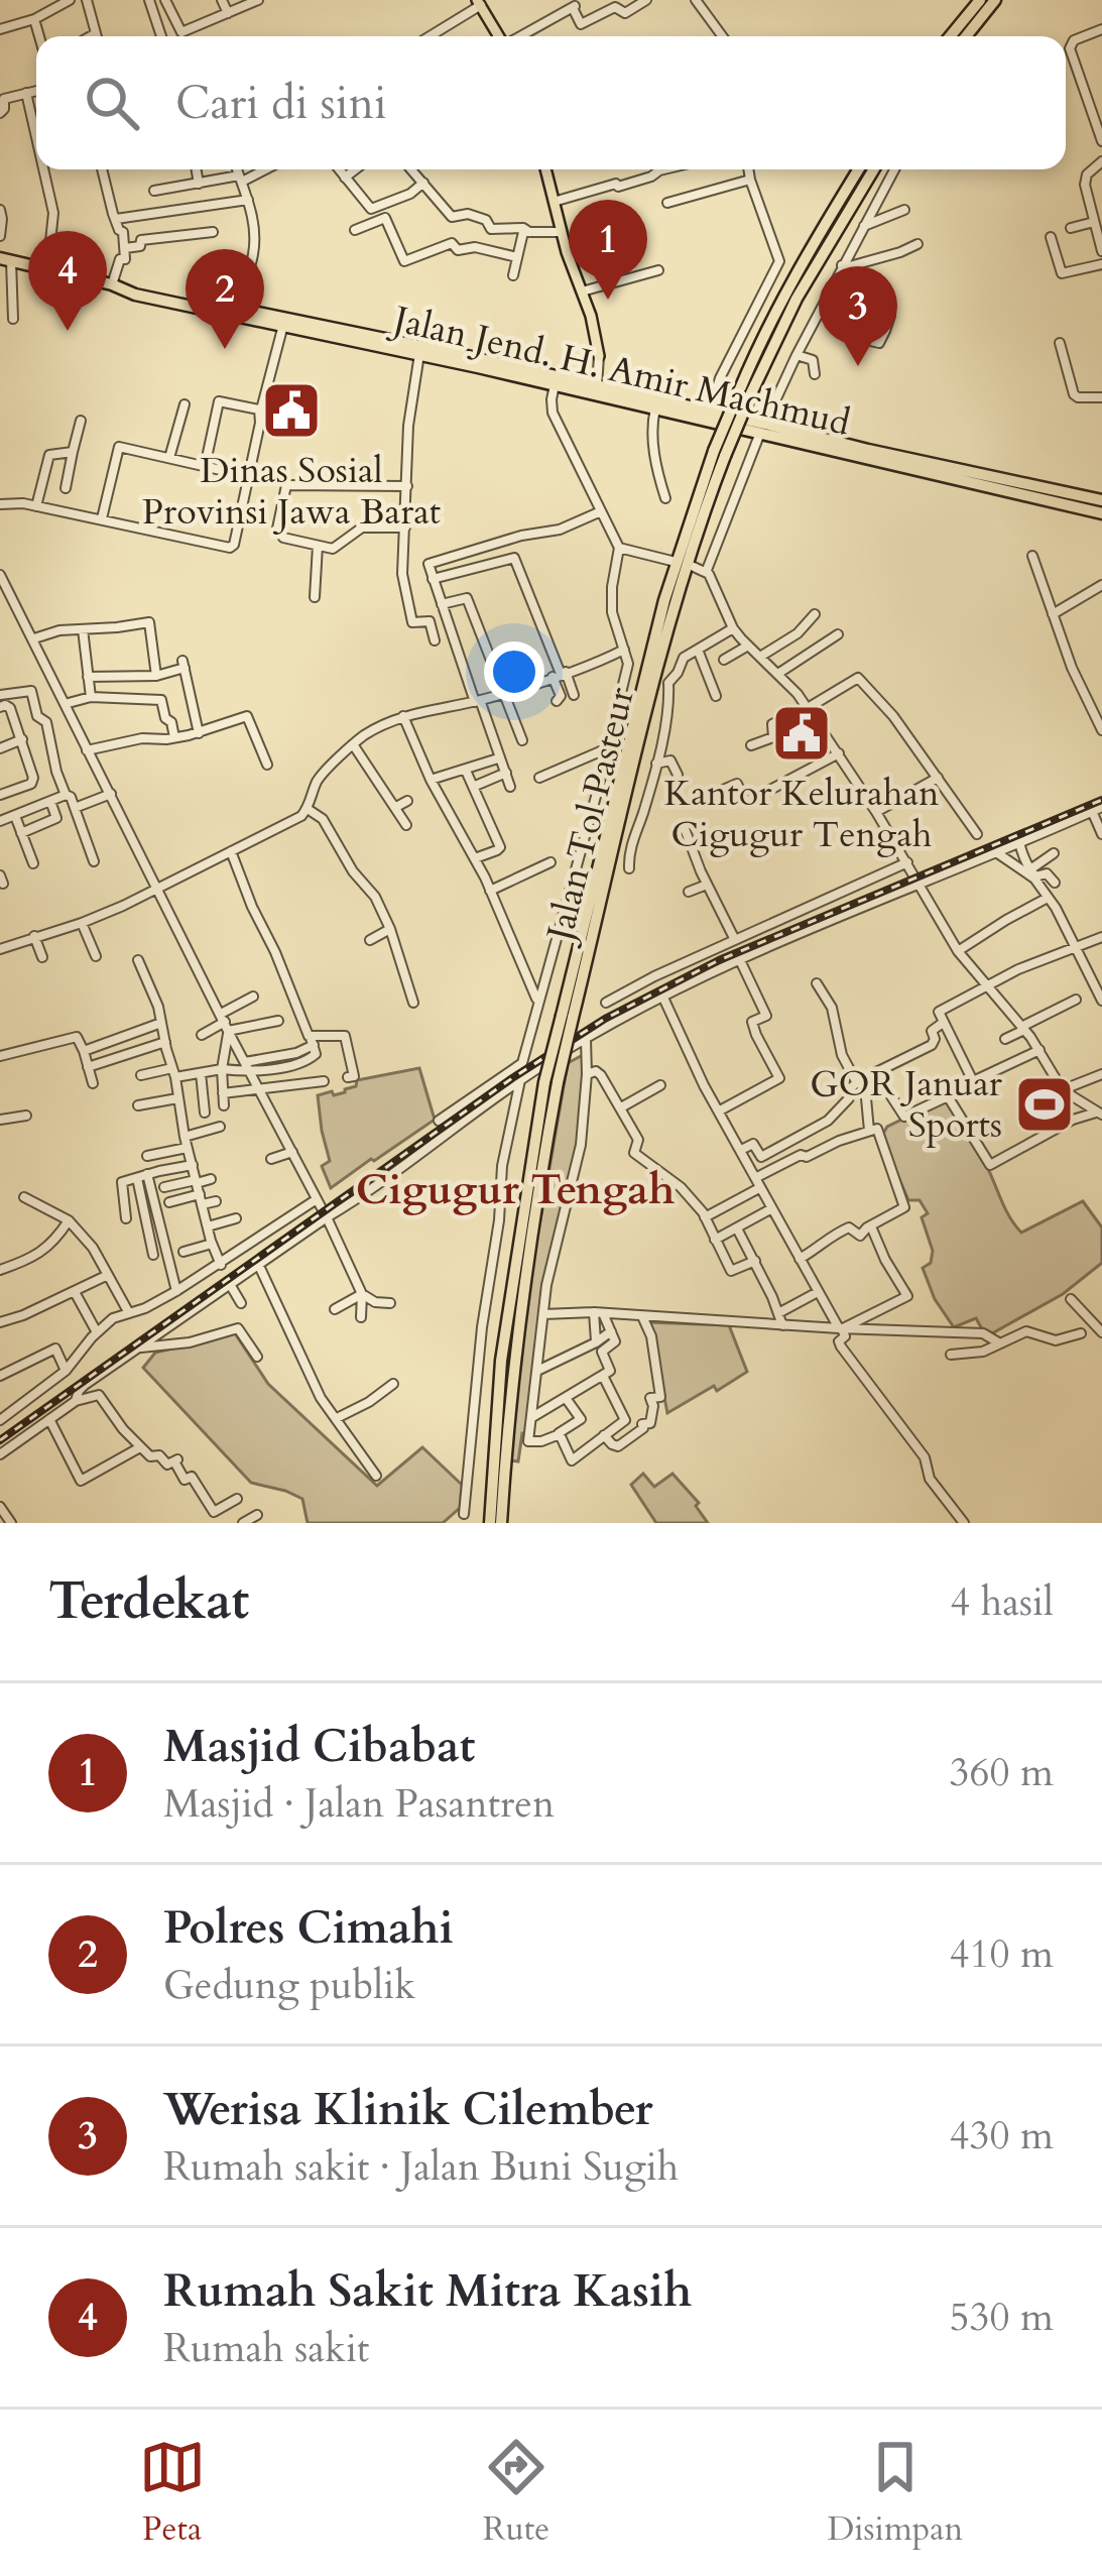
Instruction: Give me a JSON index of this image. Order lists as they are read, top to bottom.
{
  "streets": {
    "highway": ["Jalan Jend. H. Amir Machmud", "Jalan Tol Pasteur"]
  },
  "districts": ["Cigugur Tengah"],
  "places": {
    "public building": ["Dinas Sosial Provinsi Jawa Barat", "Kantor Kelurahan Cigugur Tengah"],
    "sports": ["GOR Januar Sports"]
  },
  "page": {
    "search": "Cari di sini",
    "pins": [
      "1",
      "4",
      "2",
      "3"
    ],
    "heading": ["Terdekat", "4 hasil"],
    "list": [
      {
        "mark": "1",
        "name": "Masjid Cibabat",
        "note": "Masjid · Jalan Pasantren",
        "value": "360 m"
      },
      {
        "mark": "2",
        "name": "Polres Cimahi",
        "note": "Gedung publik",
        "value": "410 m"
      },
      {
        "mark": "3",
        "name": "Werisa Klinik Cilember",
        "note": "Rumah sakit · Jalan Buni Sugih",
        "value": "430 m"
      },
      {
        "mark": "4",
        "name": "Rumah Sakit Mitra Kasih",
        "note": "Rumah sakit",
        "value": "530 m"
      }
    ],
    "nav": ["Peta", "Rute", "Disimpan"]
  }
}
